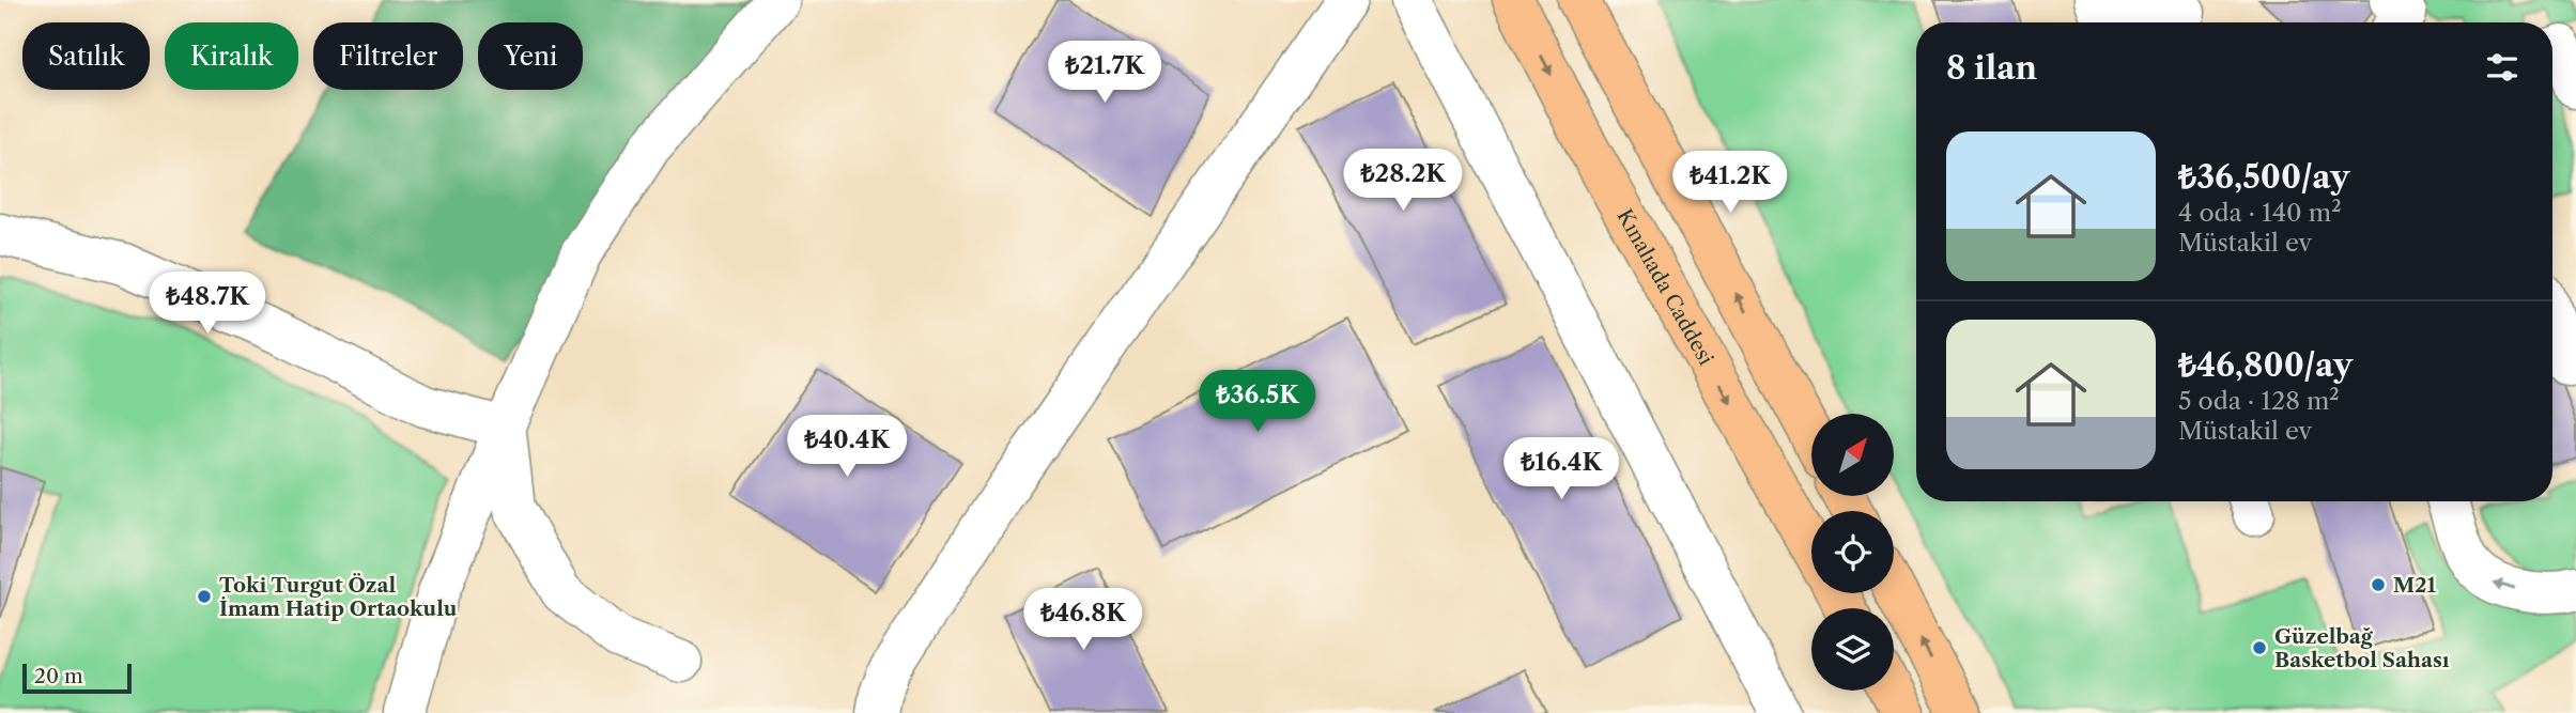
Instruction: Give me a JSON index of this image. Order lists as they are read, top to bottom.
{
  "streets": {
    "main road": ["Kınalıada Caddesi"]
  },
  "places": ["M21", "Toki Turgut Özal İmam Hatip Ortaokulu", "Güzelbağ Basketbol Sahası"],
  "scale_bar": "20 m",
  "north": "top right",
  "page": {
    "chip": [
      "Satılık",
      "Kiralık",
      "Filtreler",
      "Yeni"
    ],
    "heading": "8 ilan",
    "price": [
      "₺21.7K",
      "₺28.2K",
      "₺41.2K",
      "₺48.7K",
      "₺36.5K",
      "₺40.4K",
      "₺16.4K",
      "₺46.8K"
    ],
    "list": [
      {
        "name": "₺36,500/ay",
        "note": "4 oda · 140 m² · Müstakil ev"
      },
      {
        "name": "₺46,800/ay",
        "note": "5 oda · 128 m² · Müstakil ev"
      }
    ],
    "scale": "20 m"
  }
}
